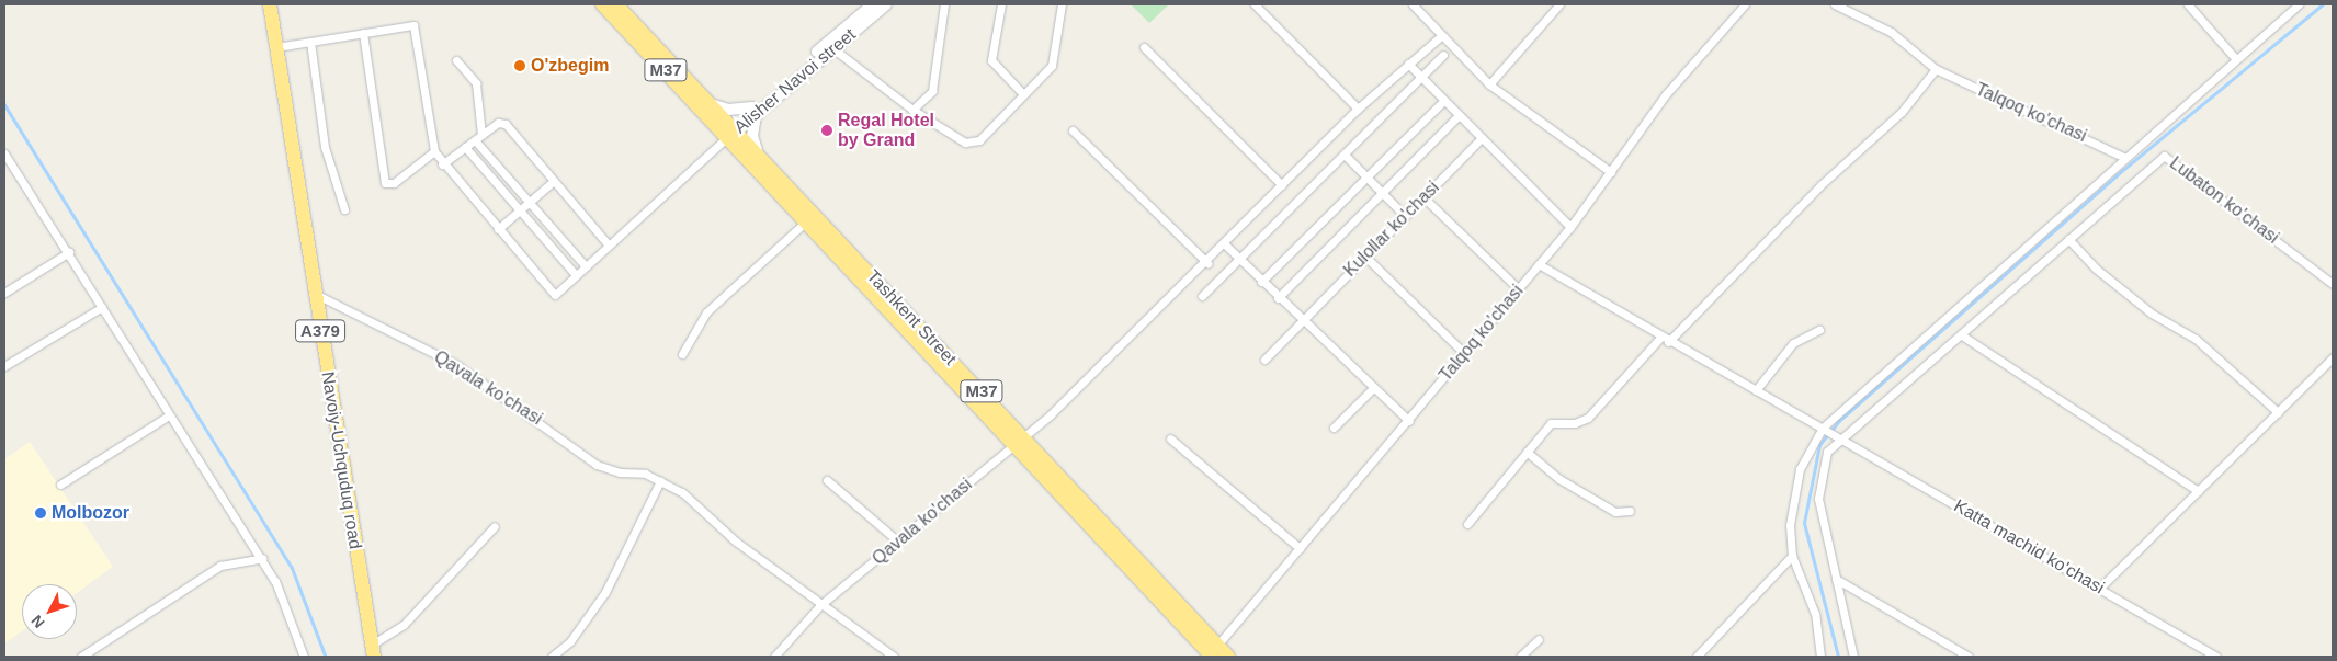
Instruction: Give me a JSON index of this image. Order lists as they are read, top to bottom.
{
  "streets": {
    "highway": [
      "M37",
      "Tashkent Street",
      "A379",
      "Navoiy-Uchquduq road"
    ],
    "main road": ["Alisher Navoi street"],
    "street": [
      "Talqoq ko'chasi",
      "Lubaton ko'chasi",
      "Kulollar ko'chasi",
      "Qavala ko'chasi",
      "Katta machid ko'chasi"
    ]
  },
  "crossings": [
    ["Alisher Navoi street", "Tashkent Street"],
    ["Talqoq ko'chasi", "Tashkent Street"],
    ["Talqoq ko'chasi", "Katta machid ko'chasi"],
    ["Lubaton ko'chasi", "Katta machid ko'chasi"],
    ["Tashkent Street", "Qavala ko'chasi"],
    ["Qavala ko'chasi", "Navoiy-Uchquduq road"]
  ],
  "places": ["O'zbegim", "Regal Hotel by Grand", "Molbozor"],
  "north": "bottom left"
}
